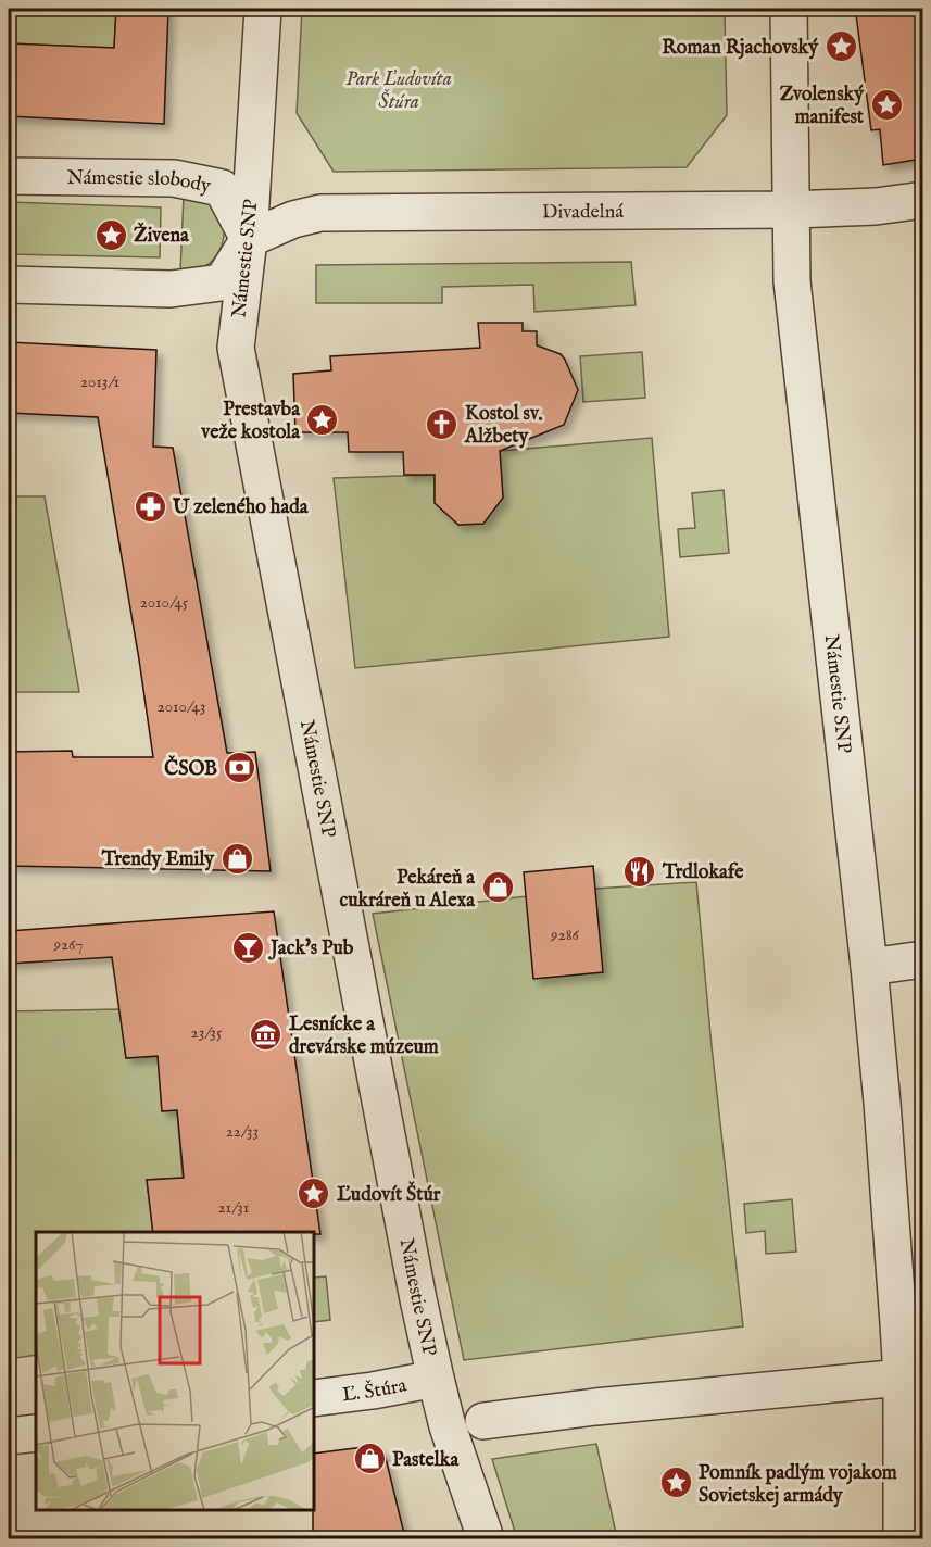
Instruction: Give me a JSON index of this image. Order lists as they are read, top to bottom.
{
  "streets": {
    "street": [
      "Námestie slobody",
      "Divadelná",
      "Námestie SNP",
      "Ľ. Štúra"
    ]
  },
  "crossings": [
    ["Námestie slobody", "Divadelná"],
    ["Námestie slobody", "Námestie SNP"],
    ["Divadelná", "Námestie SNP"],
    ["Námestie SNP", "Ľ. Štúra"]
  ],
  "parks": ["Park Ľudovíta Štúra"],
  "places": {
    "place": [
      "Roman Rjachovský",
      "Zvolenský manifest",
      "Živena",
      "Prestavba veže kostola",
      "Ľudovít Štúr",
      "Pomník padlým vojakom Sovietskej armády"
    ],
    "church": ["Kostol sv. Alžbety"],
    "pharmacy": ["U zeleného hada"],
    "bank": ["ČSOB"],
    "shop": ["Trendy Emily", "Pekáreň a cukráreň u Alexa", "Pastelka"],
    "restaurant": ["Trdlokafe"],
    "bar": ["Jack's Pub"],
    "museum": ["Lesnícke a drevárske múzeum"]
  },
  "house_numbers": [
    "2013/1",
    "2010/45",
    "2010/43",
    "9286",
    "9267",
    "23/35",
    "22/33",
    "21/31"
  ]
}
